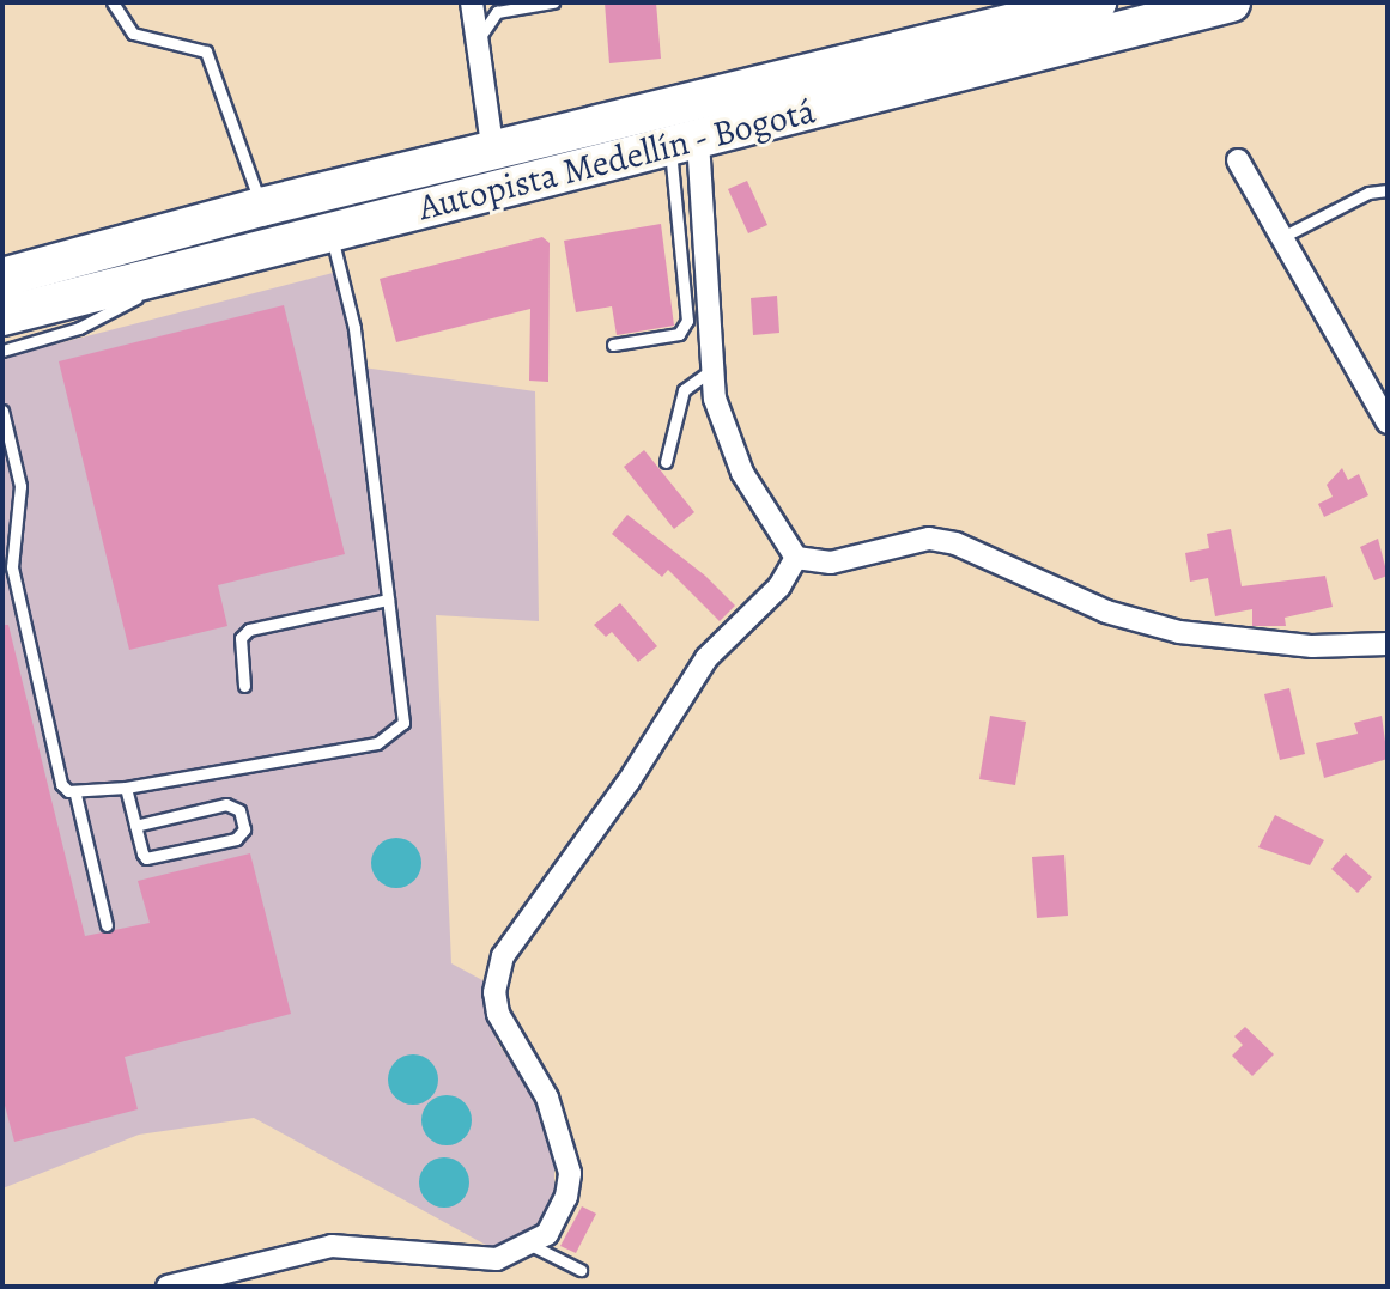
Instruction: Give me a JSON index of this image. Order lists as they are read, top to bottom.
{
  "streets": {
    "highway": ["Autopista Medellín - Bogotá"]
  }
}
